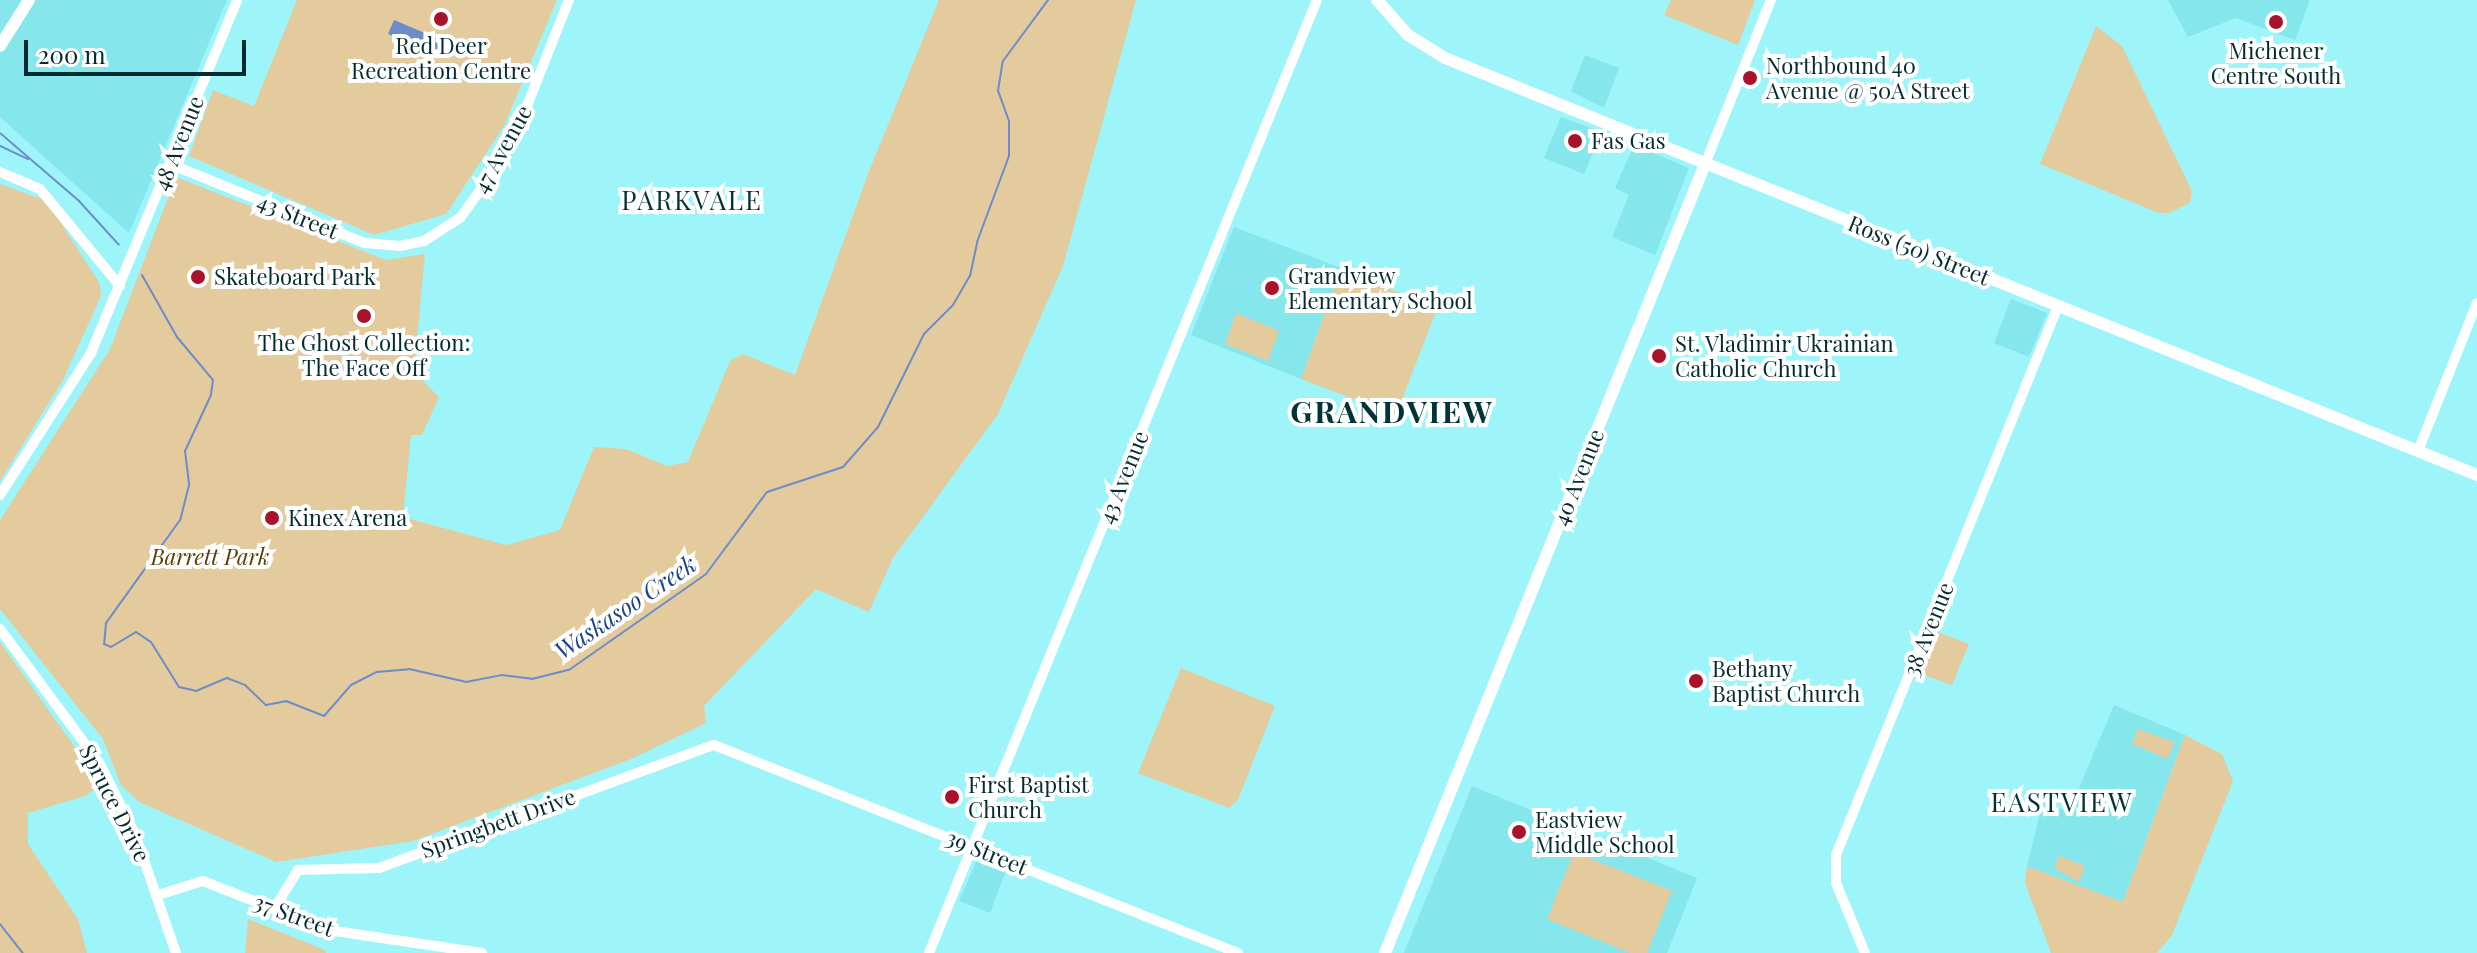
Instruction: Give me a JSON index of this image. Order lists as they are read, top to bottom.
{
  "streets": {
    "main road": ["Ross (50) Street", "40 Avenue"],
    "street": [
      "48 Avenue",
      "47 Avenue",
      "43 Street",
      "43 Avenue",
      "38 Avenue",
      "Spruce Drive",
      "Springbett Drive",
      "39 Street",
      "37 Street"
    ]
  },
  "crossings": [
    ["48 Avenue", "43 Street"],
    ["47 Avenue", "43 Street"],
    ["Ross (50) Street", "40 Avenue"],
    ["Ross (50) Street", "38 Avenue"],
    ["43 Avenue", "39 Street"],
    ["Spruce Drive", "37 Street"],
    ["Springbett Drive", "39 Street"],
    ["Springbett Drive", "37 Street"]
  ],
  "districts": ["PARKVALE", "GRANDVIEW", "EASTVIEW"],
  "water": ["Waskasoo Creek"],
  "parks": ["Barrett Park"],
  "places": [
    "Red Deer Recreation Centre",
    "Michener Centre South",
    "Northbound 40 Avenue @ 50A Street",
    "Fas Gas",
    "Skateboard Park",
    "Grandview Elementary School",
    "The Ghost Collection: The Face Off",
    "St. Vladimir Ukrainian Catholic Church",
    "Kinex Arena",
    "Bethany Baptist Church",
    "First Baptist Church",
    "Eastview Middle School"
  ],
  "scale_bar": "200 m"
}
